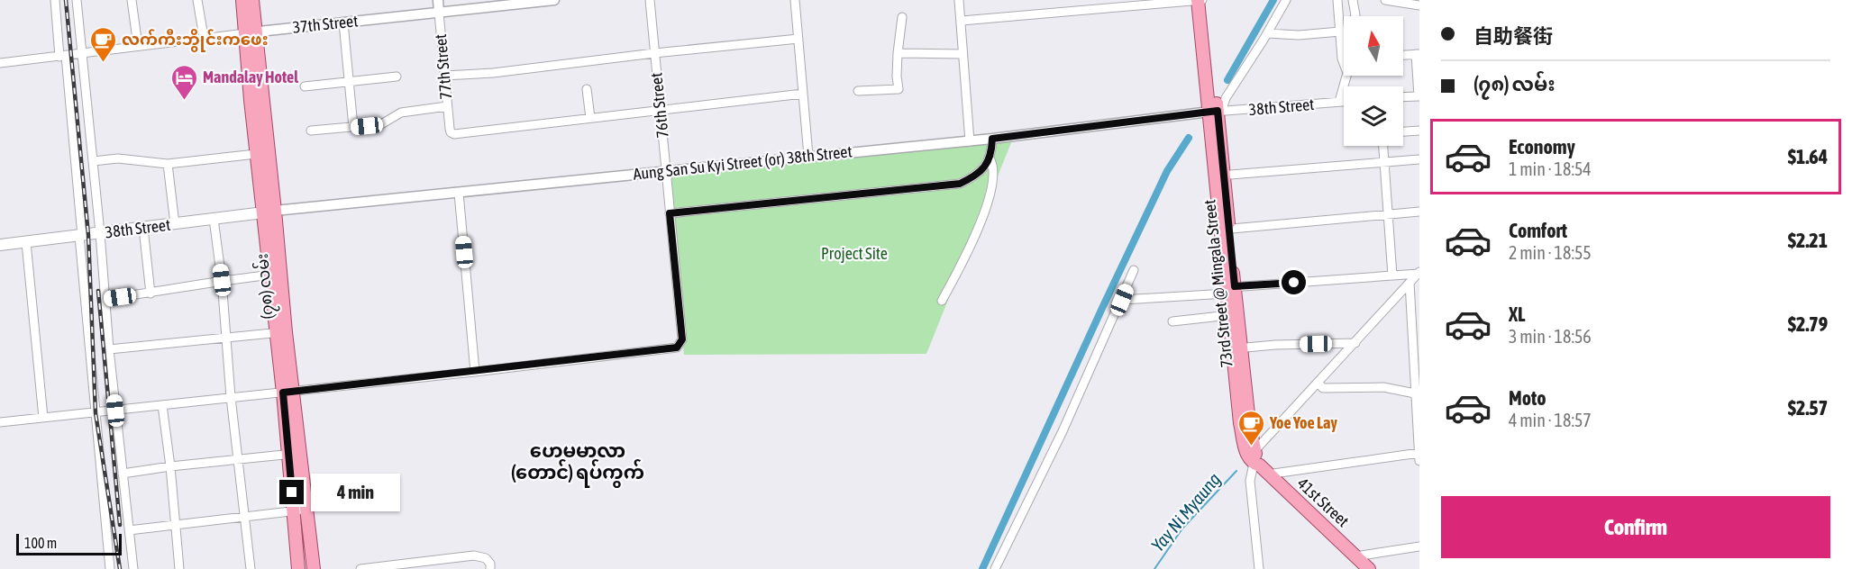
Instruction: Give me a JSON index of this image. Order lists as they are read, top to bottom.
{
  "streets": {
    "main road": [
      "38th Street",
      "73rd Street @ Mingala Street",
      "(၇၈) လမ်း",
      "41st Street"
    ],
    "street": [
      "37th Street",
      "77th Street",
      "76th Street",
      "Aung San Su Kyi Street (or) 38th Street"
    ]
  },
  "crossings": [
    ["37th Street", "77th Street"],
    ["37th Street", "(၇၈) လမ်း"],
    ["76th Street", "Aung San Su Kyi Street (or) 38th Street"],
    ["38th Street", "Aung San Su Kyi Street (or) 38th Street"],
    ["38th Street", "73rd Street @ Mingala Street"],
    ["38th Street", "(၇၈) လမ်း"],
    ["Aung San Su Kyi Street (or) 38th Street", "73rd Street @ Mingala Street"],
    ["Aung San Su Kyi Street (or) 38th Street", "(၇၈) လမ်း"],
    ["73rd Street @ Mingala Street", "41st Street"]
  ],
  "districts": ["ဟေမမာလာ (တောင်) ရပ်ကွက်"],
  "water": ["Yay Ni Myaung"],
  "parks": ["Project Site"],
  "places": {
    "cafe": ["လက်ကီးဘွိုင်းကဖေး", "Yoe Yoe Lay"],
    "hotel": ["Mandalay Hotel"]
  },
  "scale_bar": "100 m",
  "north": "top",
  "page": {
    "banner": ["自助餐街", "(၇၈) လမ်း"],
    "list": [
      {
        "name": "Economy",
        "note": "1 min · 18:54",
        "value": "$1.64"
      },
      {
        "name": "Comfort",
        "note": "2 min · 18:55",
        "value": "$2.21"
      },
      {
        "name": "XL",
        "note": "3 min · 18:56",
        "value": "$2.79"
      },
      {
        "name": "Moto",
        "note": "4 min · 18:57",
        "value": "$2.57"
      }
    ],
    "bubble": "4 min",
    "buttons": "Confirm",
    "scale": "100 m"
  }
}
